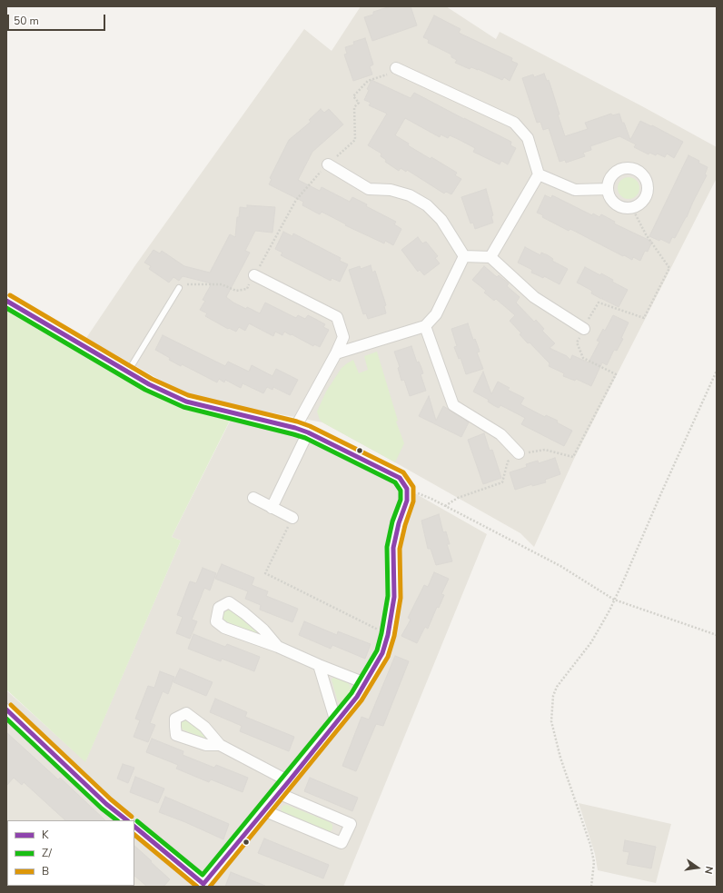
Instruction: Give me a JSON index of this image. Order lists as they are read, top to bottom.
{
  "lines": ["transit line B", "transit line K", "transit line Z/"],
  "legend": ["K", "Z/", "B"],
  "scale_bar": "50 m",
  "north": "right"
}
